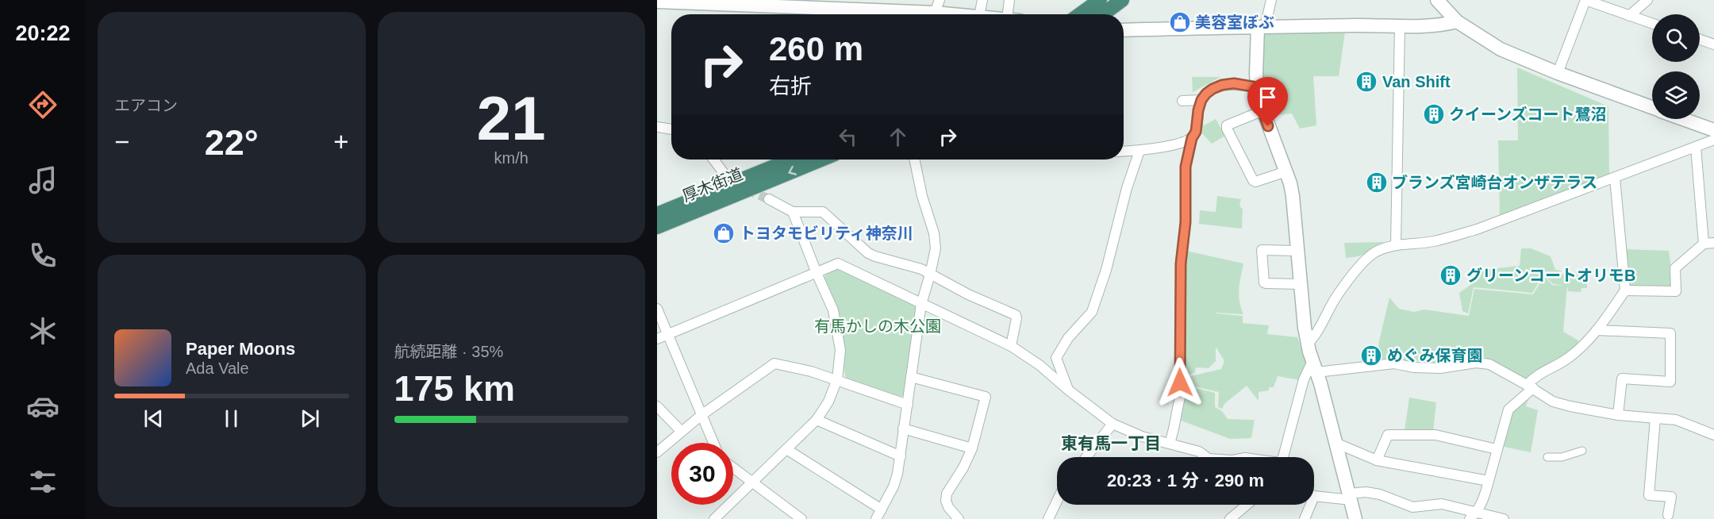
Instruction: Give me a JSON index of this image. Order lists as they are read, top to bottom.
{
  "streets": {
    "highway": ["厚木街道"]
  },
  "districts": ["東有馬一丁目"],
  "parks": ["有馬かしの木公園"],
  "places": {
    "shop": ["美容室ぼぶ", "トヨタモビリティ神奈川"],
    "building": [
      "Van Shift",
      "クイーンズコート鷺沼",
      "ブランズ宮崎台オンザテラス",
      "グリーンコートオリモB",
      "めぐみ保育園"
    ]
  },
  "page": {
    "tabs": "20:22",
    "tile": [
      "エアコン",
      ["21", "km/h"],
      ["航続距離 · 35%", "175 km"]
    ],
    "turn": ["260 m", "右折"],
    "heat": ["−", "22°", "+"],
    "song": ["Paper Moons", "Ada Vale"],
    "limit": "30",
    "trip": "20:23 · 1 分 · 290 m"
  }
}
